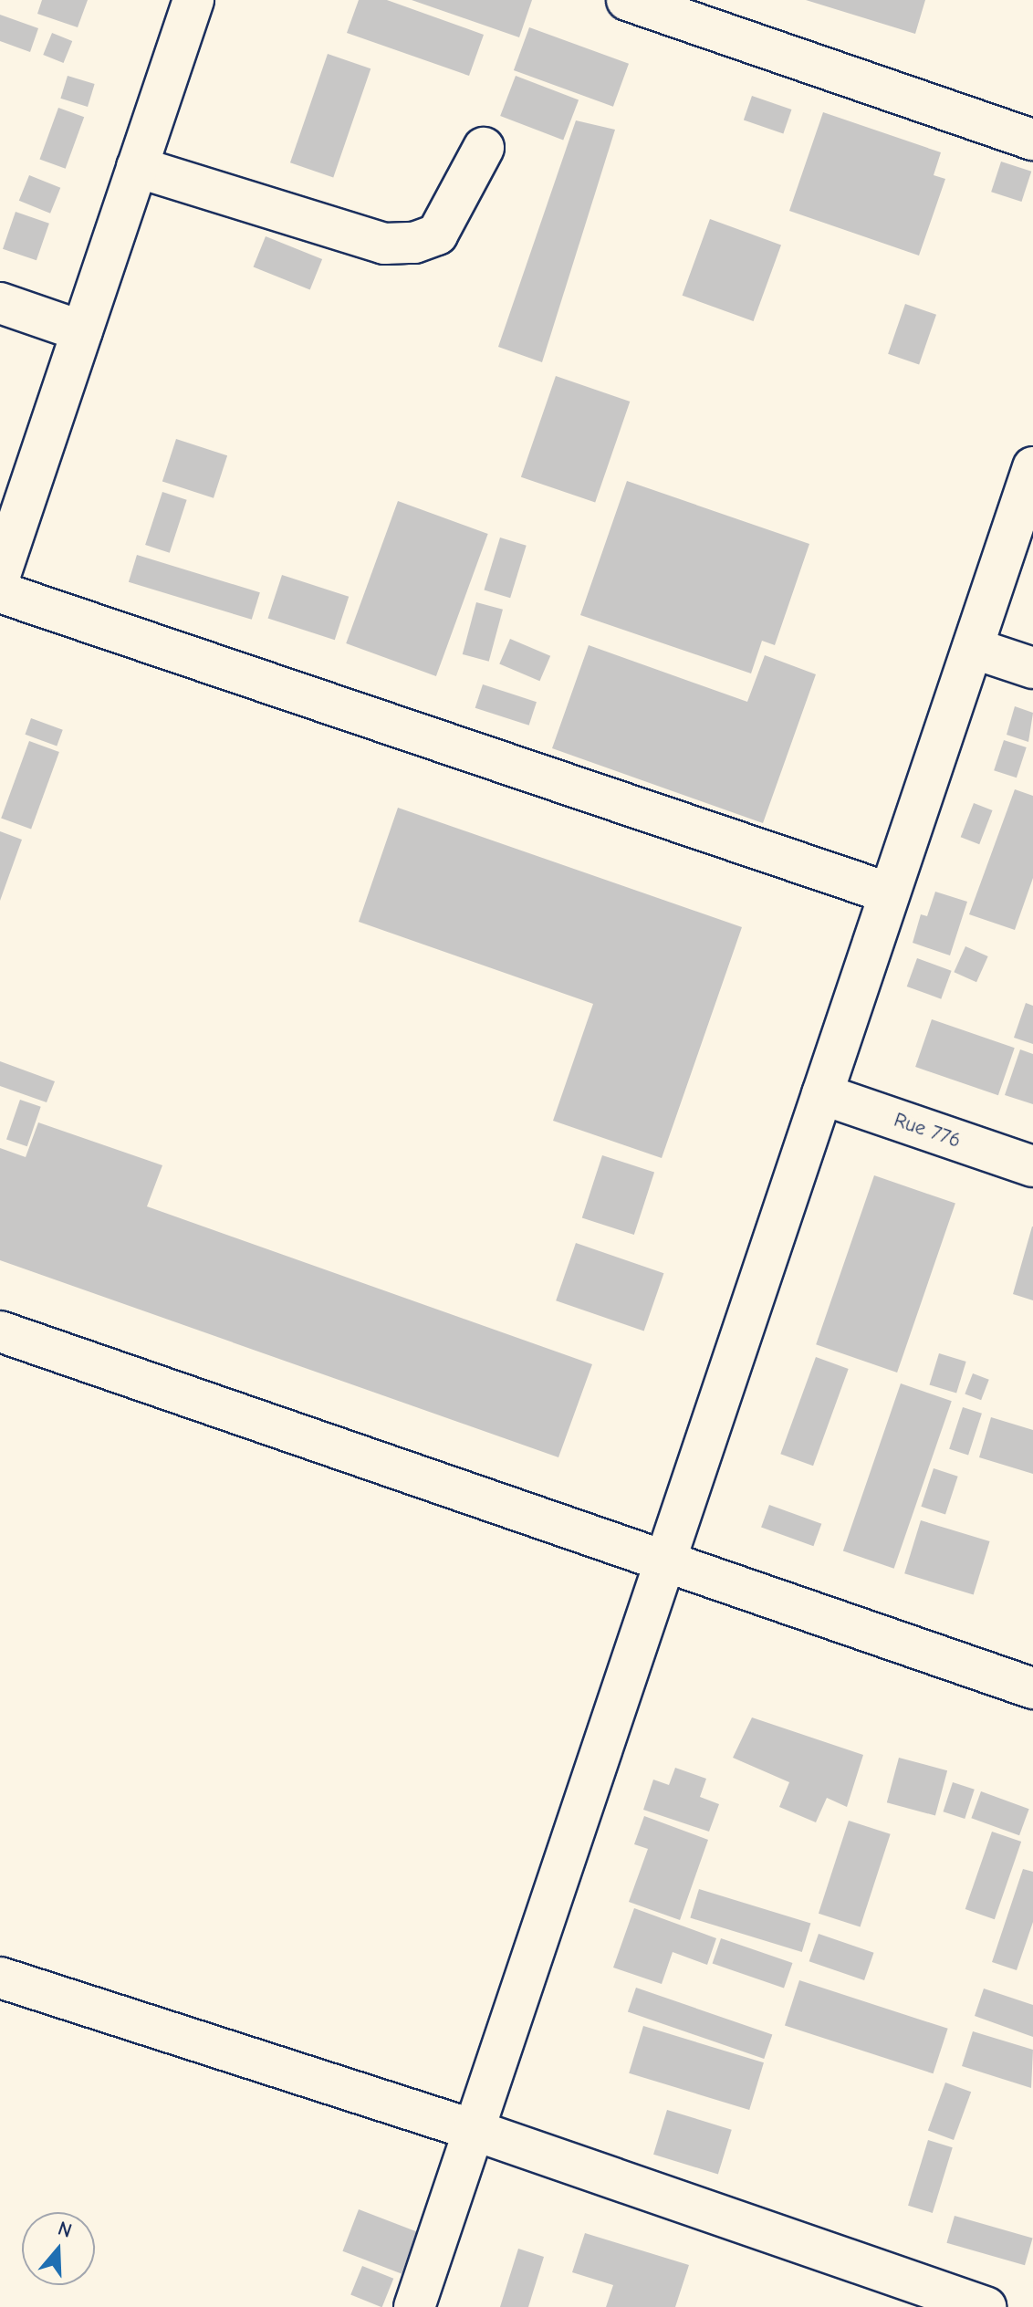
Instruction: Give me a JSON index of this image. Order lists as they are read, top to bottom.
{
  "streets": {
    "street": ["Rue 776"]
  },
  "north": "top"
}
